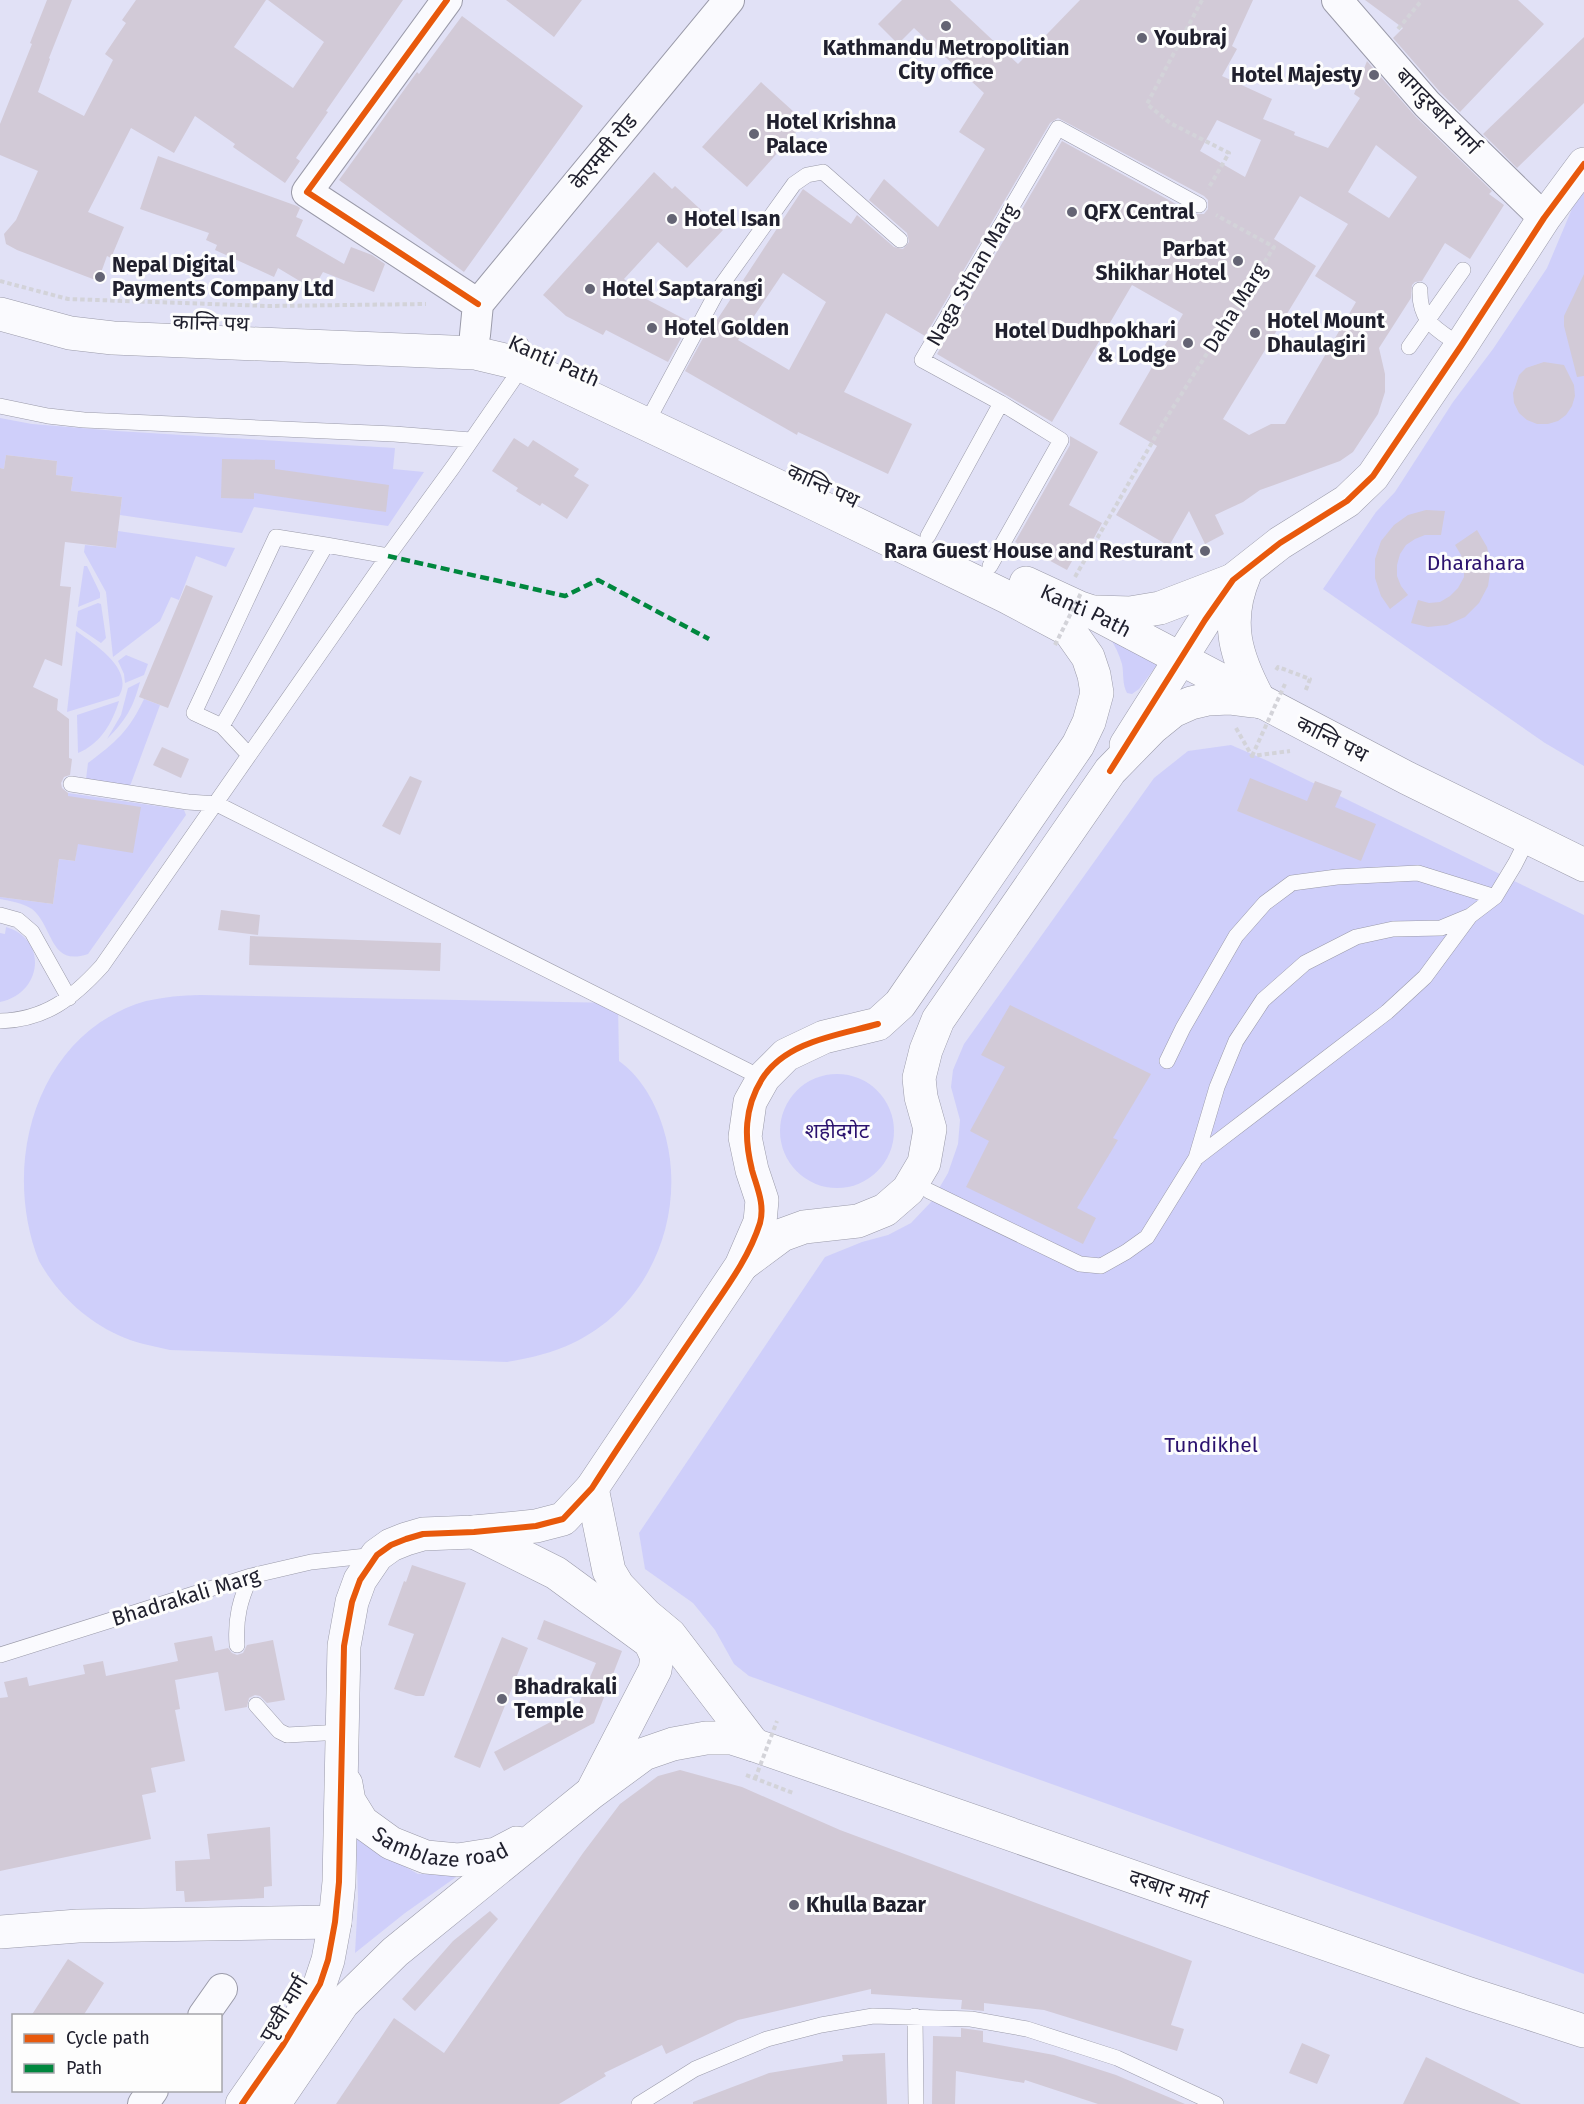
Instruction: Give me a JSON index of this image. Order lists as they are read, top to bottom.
{
  "streets": {
    "main road": [
      "कान्ति पथ",
      "Kanti Path",
      "Samblaze road",
      "दरबार मार्ग",
      "पृथ्वी मार्ग"
    ],
    "street": ["बागदुरबार मार्ग", "केएमसी रोड"],
    "lane": ["Naga Sthan Marg", "Bhadrakali Marg"],
    "path": ["Daha Marg"]
  },
  "crossings": [
    ["केएमसी रोड", "Kanti Path"],
    ["Naga Sthan Marg", "Daha Marg"],
    ["Naga Sthan Marg", "कान्ति पथ"],
    ["Naga Sthan Marg", "Kanti Path"],
    ["कान्ति पथ", "Kanti Path"],
    ["Samblaze road", "दरबार मार्ग"],
    ["Samblaze road", "पृथ्वी मार्ग"]
  ],
  "parks": ["Dharahara", "शहीदगेट", "Tundikhel"],
  "places": [
    "Kathmandu Metropolitian City office",
    "Youbraj",
    "Hotel Majesty",
    "Hotel Krishna Palace",
    "QFX Central",
    "Hotel Isan",
    "Parbat Shikhar Hotel",
    "Nepal Digital Payments Company Ltd",
    "Hotel Saptarangi",
    "Hotel Golden",
    "Hotel Mount Dhaulagiri",
    "Hotel Dudhpokhari & Lodge",
    "Rara Guest House and Resturant",
    "Bhadrakali Temple",
    "Khulla Bazar"
  ],
  "legend": ["Cycle path", "Path"]
}
